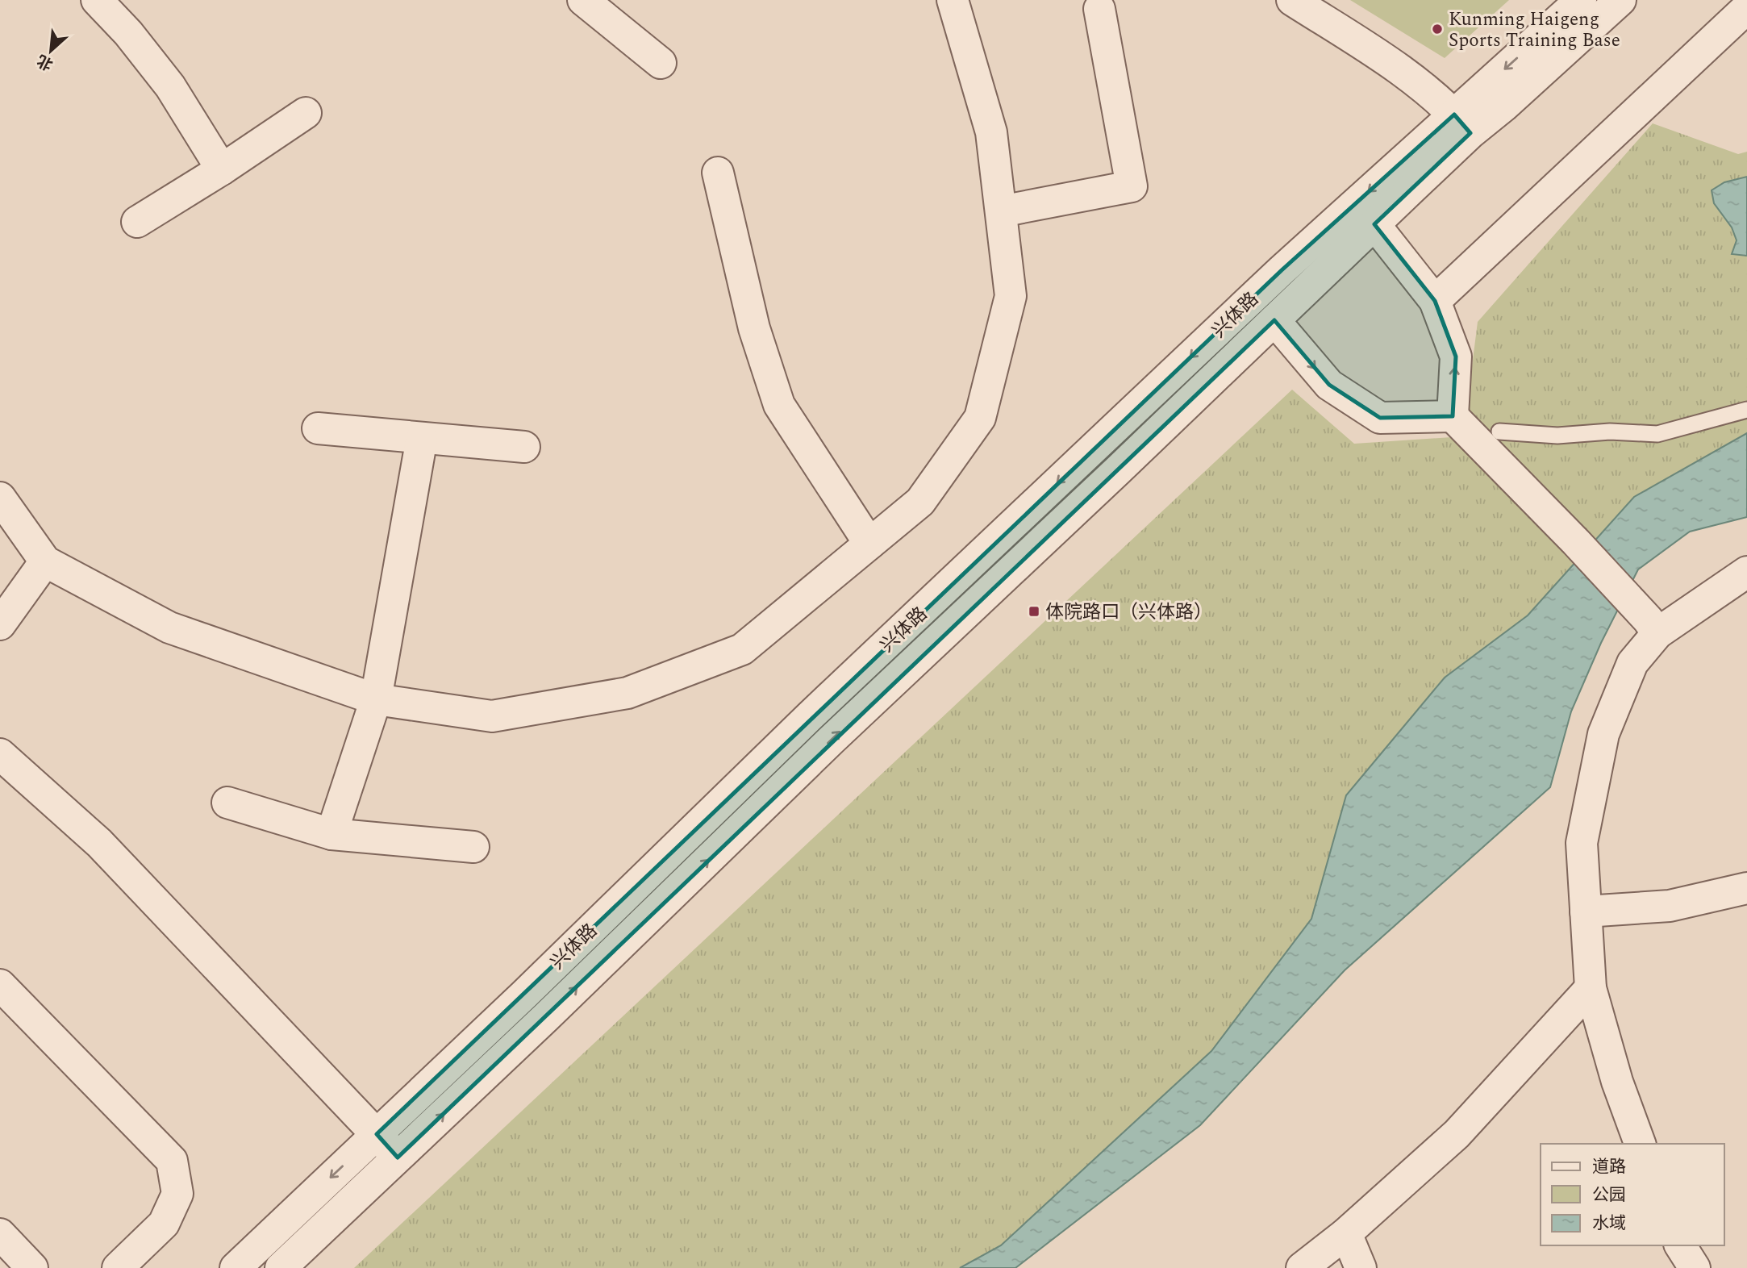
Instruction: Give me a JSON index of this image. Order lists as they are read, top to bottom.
{
  "streets": {
    "street": ["兴体路"]
  },
  "places": {
    "other": ["Kunming Haigeng Sports Training Base"],
    "transit": ["体院路口（兴体路）"]
  },
  "legend": ["道路", "公园", "水域"],
  "north": "bottom left"
}
